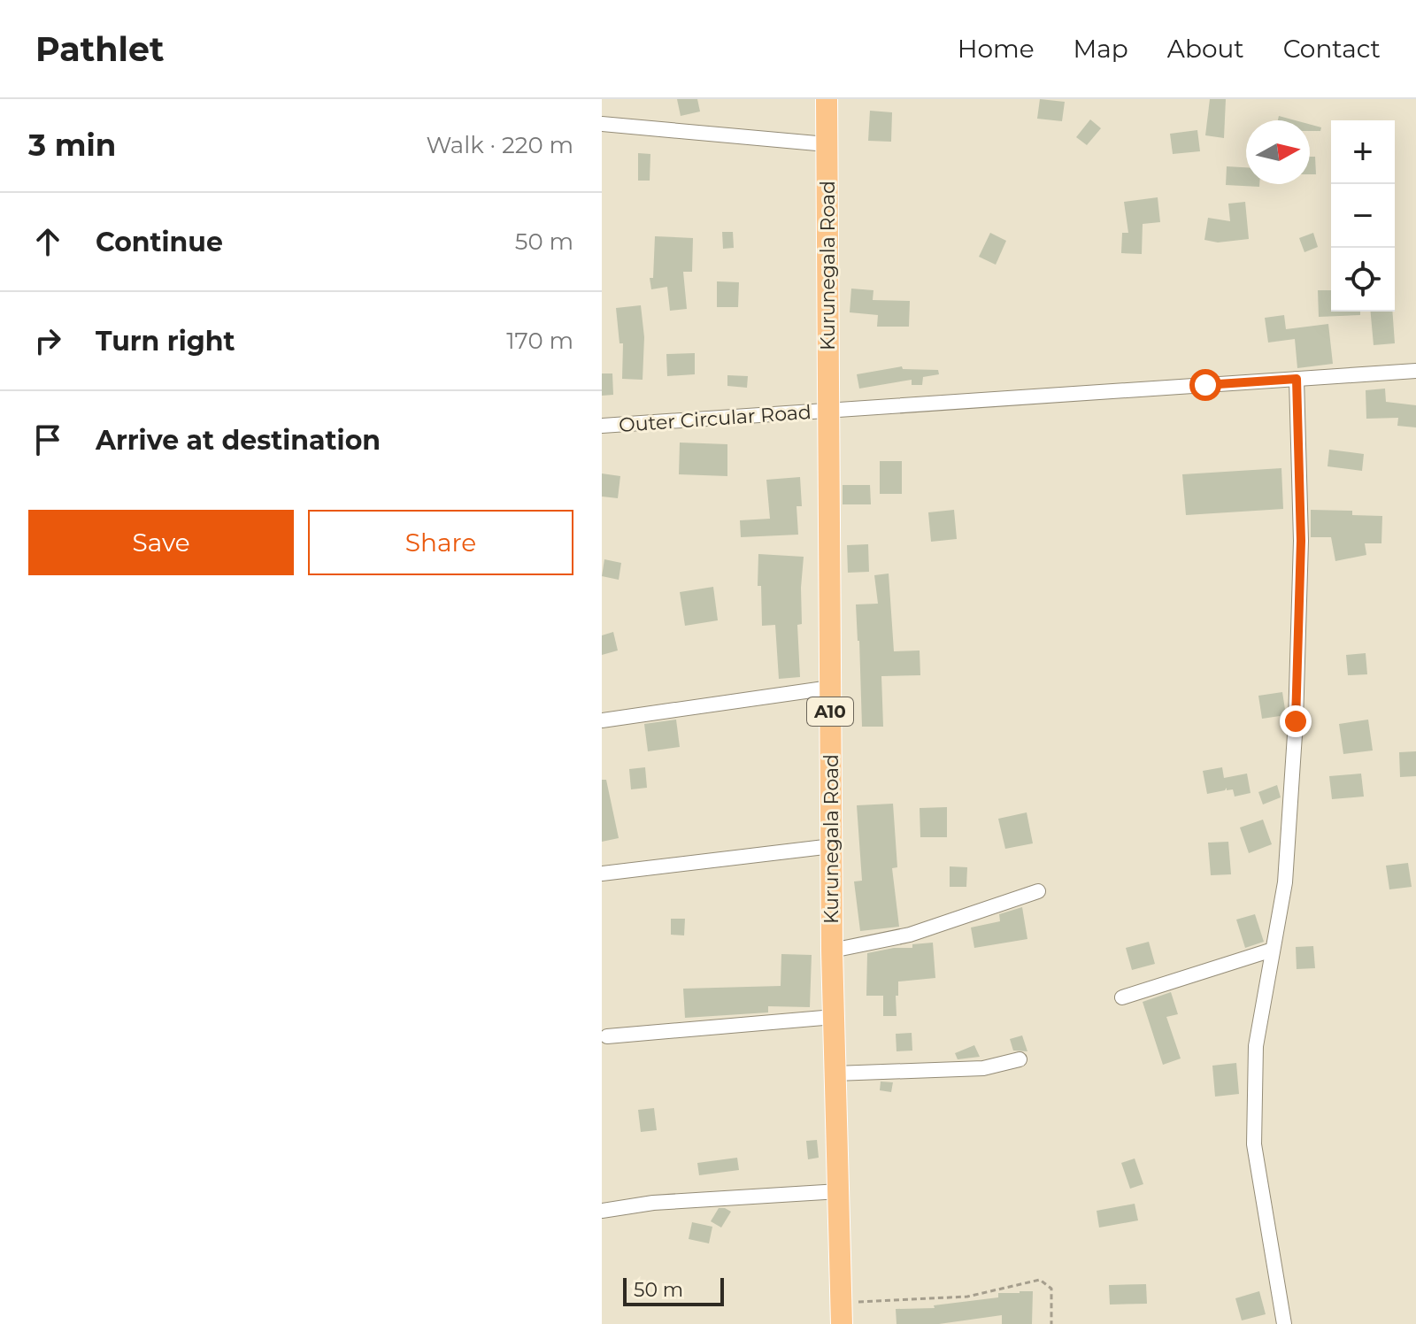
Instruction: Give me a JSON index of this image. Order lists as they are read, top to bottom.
{
  "streets": {
    "highway": ["Kurunegala Road", "A10"],
    "street": ["Outer Circular Road"]
  },
  "crossings": [
    ["Kurunegala Road", "Outer Circular Road"]
  ],
  "scale_bar": "50 m",
  "north": "right",
  "page": {
    "header": "Pathlet",
    "nav": [
      "Home",
      "Map",
      "About",
      "Contact"
    ],
    "heading": ["3 min", "Walk · 220 m"],
    "map_buttons": ["+", "−"],
    "list": [
      ["Continue", "50 m"],
      ["Turn right", "170 m"],
      "Arrive at destination"
    ],
    "buttons": ["Save", "Share"],
    "scale": "50 m"
  }
}
